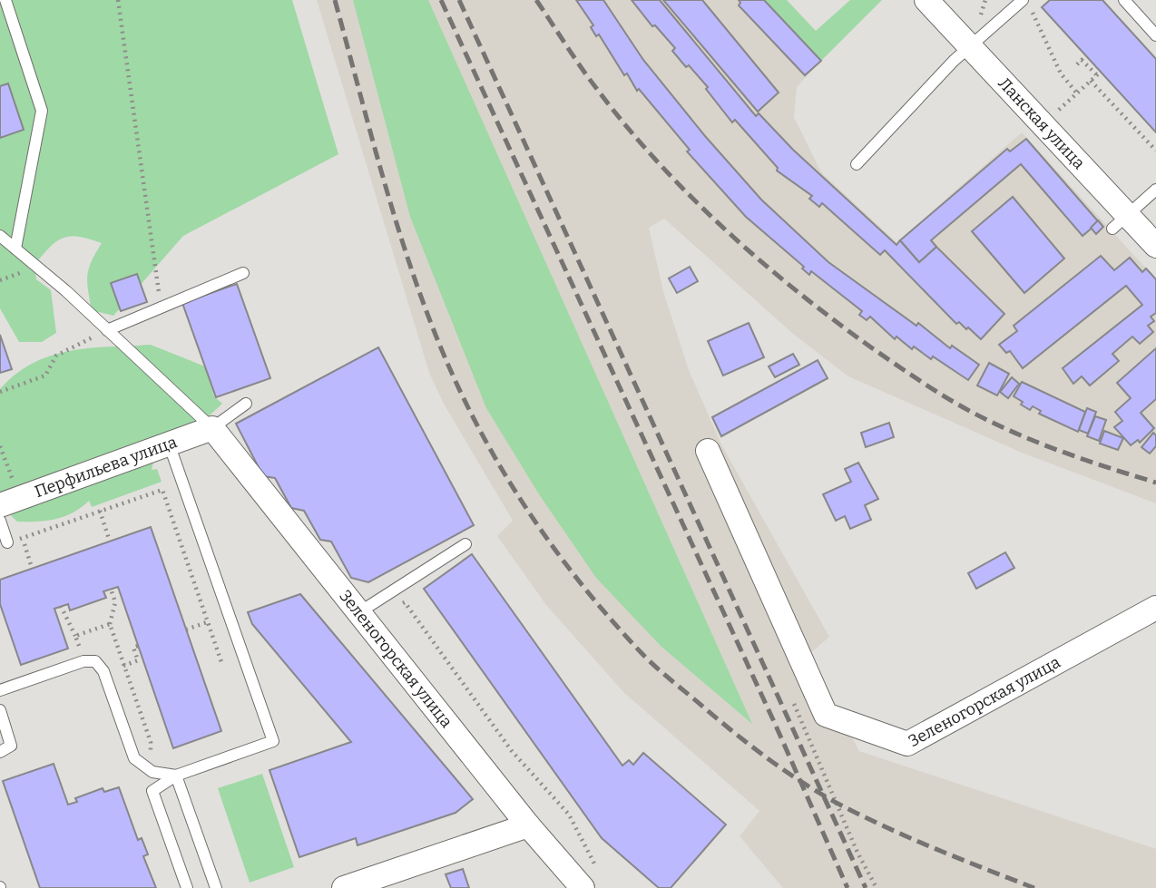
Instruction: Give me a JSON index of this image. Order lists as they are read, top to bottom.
{
  "streets": {
    "street": ["Ланская улица", "Перфильева улица", "Зеленогорская улица"]
  },
  "crossings": [
    ["Перфильева улица", "Зеленогорская улица"]
  ]
}
